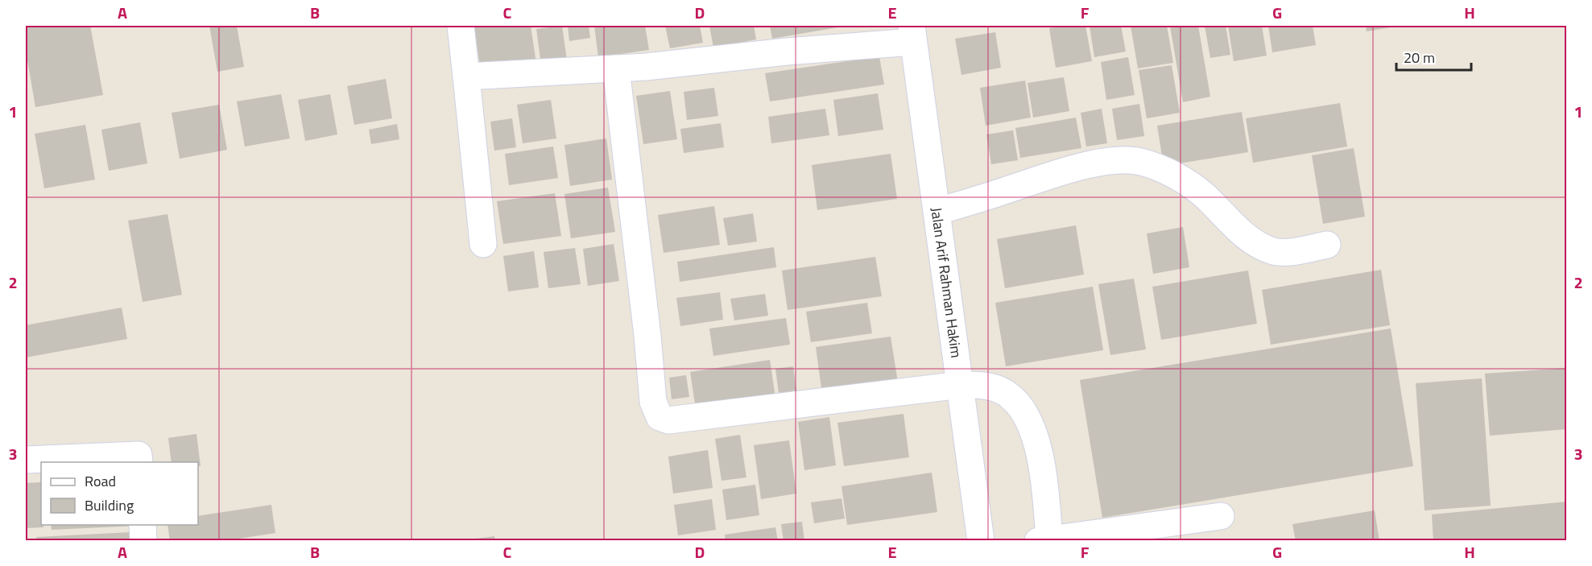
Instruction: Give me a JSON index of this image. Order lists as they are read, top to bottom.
{
  "streets": {
    "street": ["Jalan Arif Rahman Hakim"]
  },
  "legend": ["Road", "Building"],
  "scale_bar": "20 m",
  "grid": {
    "columns": [
      "A",
      "B",
      "C",
      "D",
      "E",
      "F",
      "G",
      "H"
    ],
    "rows": ["1", "2", "3"]
  }
}
